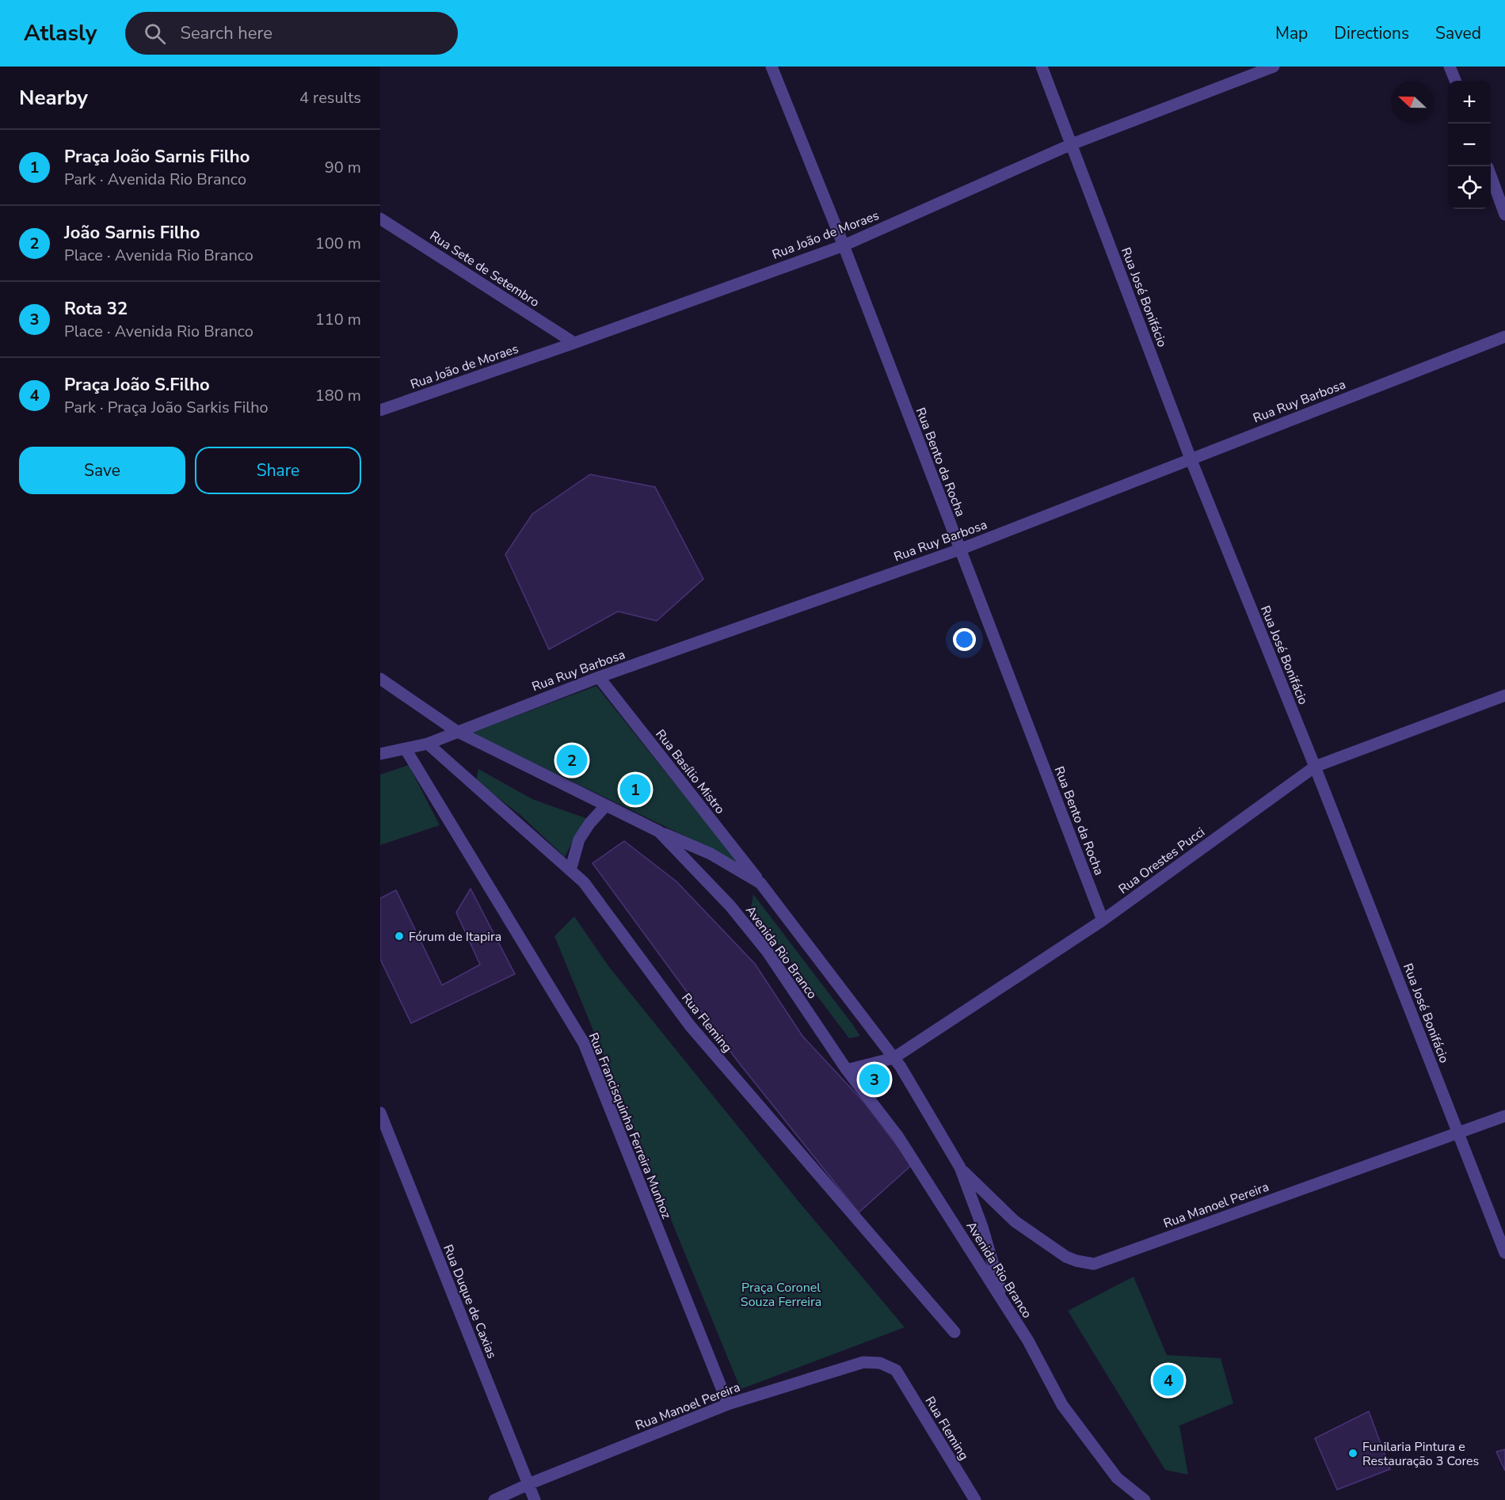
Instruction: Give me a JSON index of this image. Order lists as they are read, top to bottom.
{
  "streets": {
    "street": [
      "Rua João de Moraes",
      "Rua Sete de Setembro",
      "Rua José Bonifácio",
      "Rua Ruy Barbosa",
      "Rua Bento da Rocha",
      "Rua Basílio Mistro",
      "Rua Orestes Pucci",
      "Avenida Rio Branco",
      "Rua Fleming",
      "Rua Francisquinha Ferreira Munhoz",
      "Rua Manoel Pereira",
      "Rua Duque de Caxias"
    ]
  },
  "crossings": [
    ["Rua João de Moraes", "Rua Sete de Setembro"],
    ["Rua João de Moraes", "Rua José Bonifácio"],
    ["Rua João de Moraes", "Rua Bento da Rocha"],
    ["Rua José Bonifácio", "Rua Ruy Barbosa"],
    ["Rua José Bonifácio", "Rua Orestes Pucci"],
    ["Rua José Bonifácio", "Rua Manoel Pereira"],
    ["Rua Ruy Barbosa", "Rua Bento da Rocha"],
    ["Rua Ruy Barbosa", "Rua Basílio Mistro"],
    ["Rua Ruy Barbosa", "Avenida Rio Branco"],
    ["Rua Ruy Barbosa", "Rua Fleming"],
    ["Rua Ruy Barbosa", "Rua Francisquinha Ferreira Munhoz"],
    ["Rua Bento da Rocha", "Rua Orestes Pucci"],
    ["Rua Basílio Mistro", "Rua Orestes Pucci"],
    ["Rua Basílio Mistro", "Rua Manoel Pereira"],
    ["Rua Orestes Pucci", "Avenida Rio Branco"],
    ["Rua Fleming", "Rua Manoel Pereira"],
    ["Rua Francisquinha Ferreira Munhoz", "Rua Manoel Pereira"],
    ["Rua Manoel Pereira", "Rua Duque de Caxias"]
  ],
  "parks": ["Praça Coronel Souza Ferreira"],
  "places": ["Fórum de Itapira", "Funilaria Pintura e Restauração 3 Cores"],
  "north": "left",
  "page": {
    "header": "Atlasly",
    "search": "Search here",
    "nav": ["Map", "Directions", "Saved"],
    "heading": ["Nearby", "4 results"],
    "map_buttons": ["+", "−"],
    "list": [
      {
        "mark": "1",
        "name": "Praça João Sarnis Filho",
        "note": "Park · Avenida Rio Branco",
        "value": "90 m"
      },
      {
        "mark": "2",
        "name": "João Sarnis Filho",
        "note": "Place · Avenida Rio Branco",
        "value": "100 m"
      },
      {
        "mark": "3",
        "name": "Rota 32",
        "note": "Place · Avenida Rio Branco",
        "value": "110 m"
      },
      {
        "mark": "4",
        "name": "Praça João S.Filho",
        "note": "Park · Praça João Sarkis Filho",
        "value": "180 m"
      }
    ],
    "buttons": ["Save", "Share"],
    "pins": [
      "2",
      "1",
      "3",
      "4"
    ]
  }
}
